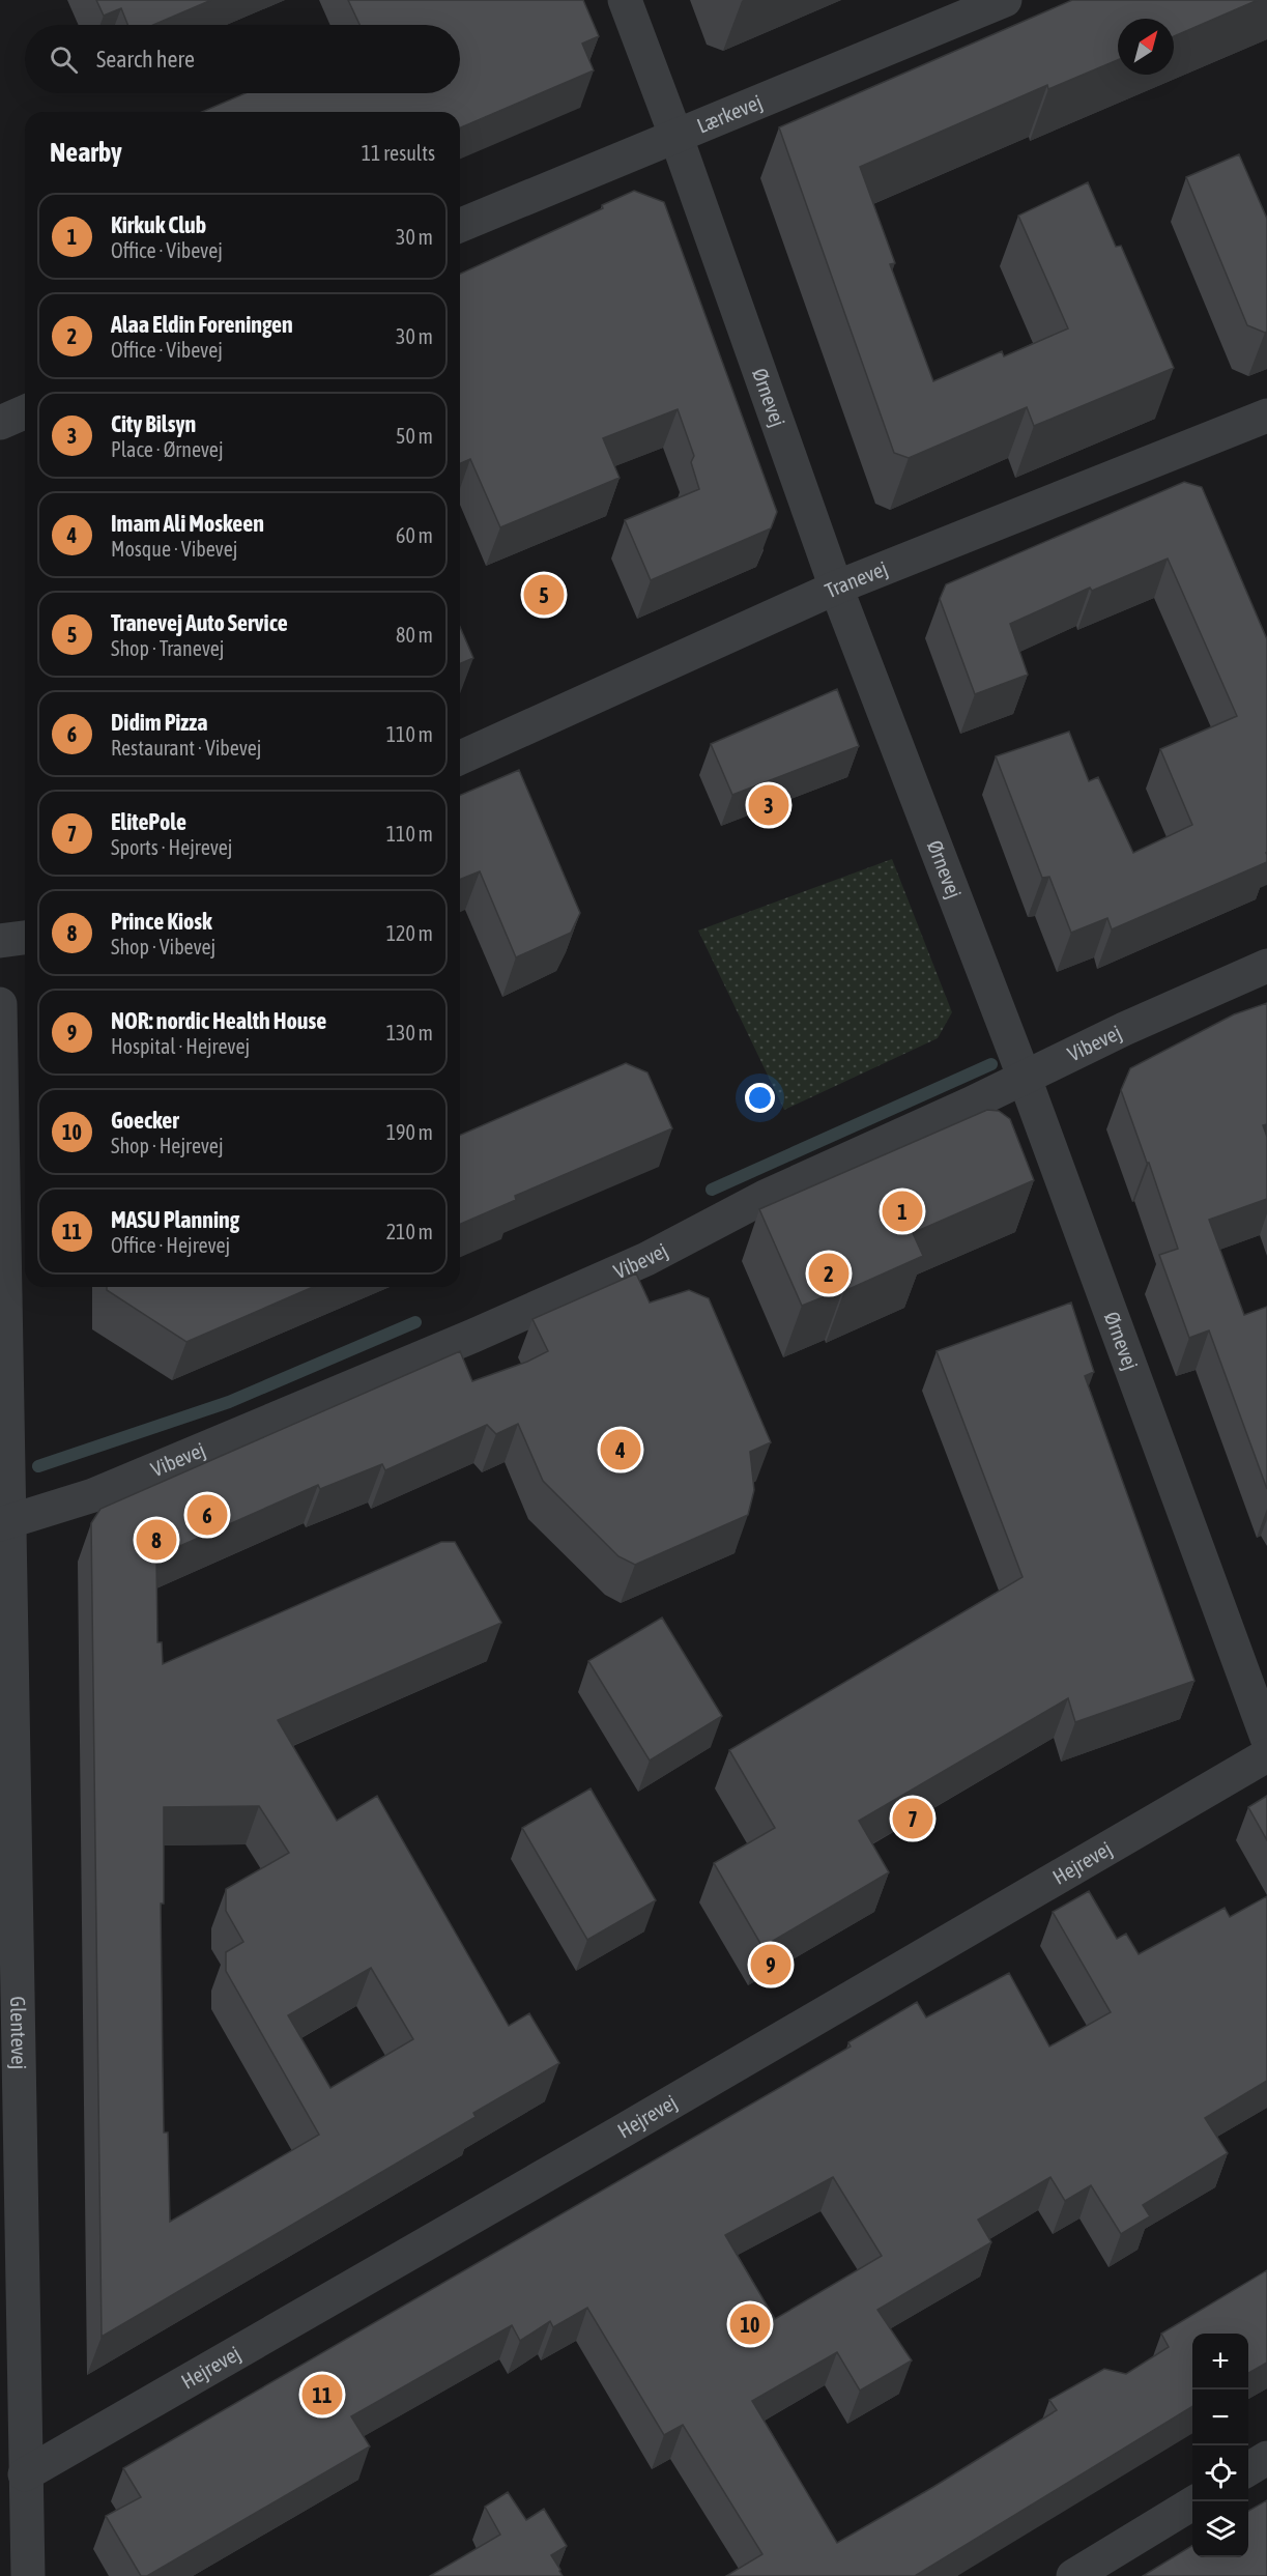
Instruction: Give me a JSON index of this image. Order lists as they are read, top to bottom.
{
  "streets": {
    "street": [
      "Lærkevej",
      "Ørnevej",
      "Tranevej",
      "Vibevej",
      "Hejrevej",
      "Glentevej"
    ]
  },
  "crossings": [
    ["Lærkevej", "Ørnevej"],
    ["Ørnevej", "Tranevej"],
    ["Ørnevej", "Vibevej"],
    ["Vibevej", "Glentevej"],
    ["Hejrevej", "Glentevej"]
  ],
  "north": "top right",
  "page": {
    "search": "Search here",
    "heading": ["Nearby", "11 results"],
    "list": [
      {
        "mark": "1",
        "name": "Kirkuk Club",
        "note": "Office · Vibevej",
        "value": "30 m"
      },
      {
        "mark": "2",
        "name": "Alaa Eldin Foreningen",
        "note": "Office · Vibevej",
        "value": "30 m"
      },
      {
        "mark": "3",
        "name": "City Bilsyn",
        "note": "Place · Ørnevej",
        "value": "50 m"
      },
      {
        "mark": "4",
        "name": "Imam Ali Moskeen",
        "note": "Mosque · Vibevej",
        "value": "60 m"
      },
      {
        "mark": "5",
        "name": "Tranevej Auto Service",
        "note": "Shop · Tranevej",
        "value": "80 m"
      },
      {
        "mark": "6",
        "name": "Didim Pizza",
        "note": "Restaurant · Vibevej",
        "value": "110 m"
      },
      {
        "mark": "7",
        "name": "ElitePole",
        "note": "Sports · Hejrevej",
        "value": "110 m"
      },
      {
        "mark": "8",
        "name": "Prince Kiosk",
        "note": "Shop · Vibevej",
        "value": "120 m"
      },
      {
        "mark": "9",
        "name": "NOR: nordic Health House",
        "note": "Hospital · Hejrevej",
        "value": "130 m"
      },
      {
        "mark": "10",
        "name": "Goecker",
        "note": "Shop · Hejrevej",
        "value": "190 m"
      },
      {
        "mark": "11",
        "name": "MASU Planning",
        "note": "Office · Hejrevej",
        "value": "210 m"
      }
    ],
    "pins": [
      "5",
      "3",
      "1",
      "2",
      "4",
      "6",
      "8",
      "7",
      "9",
      "10",
      "11"
    ],
    "map_buttons": ["+", "−"]
  }
}
